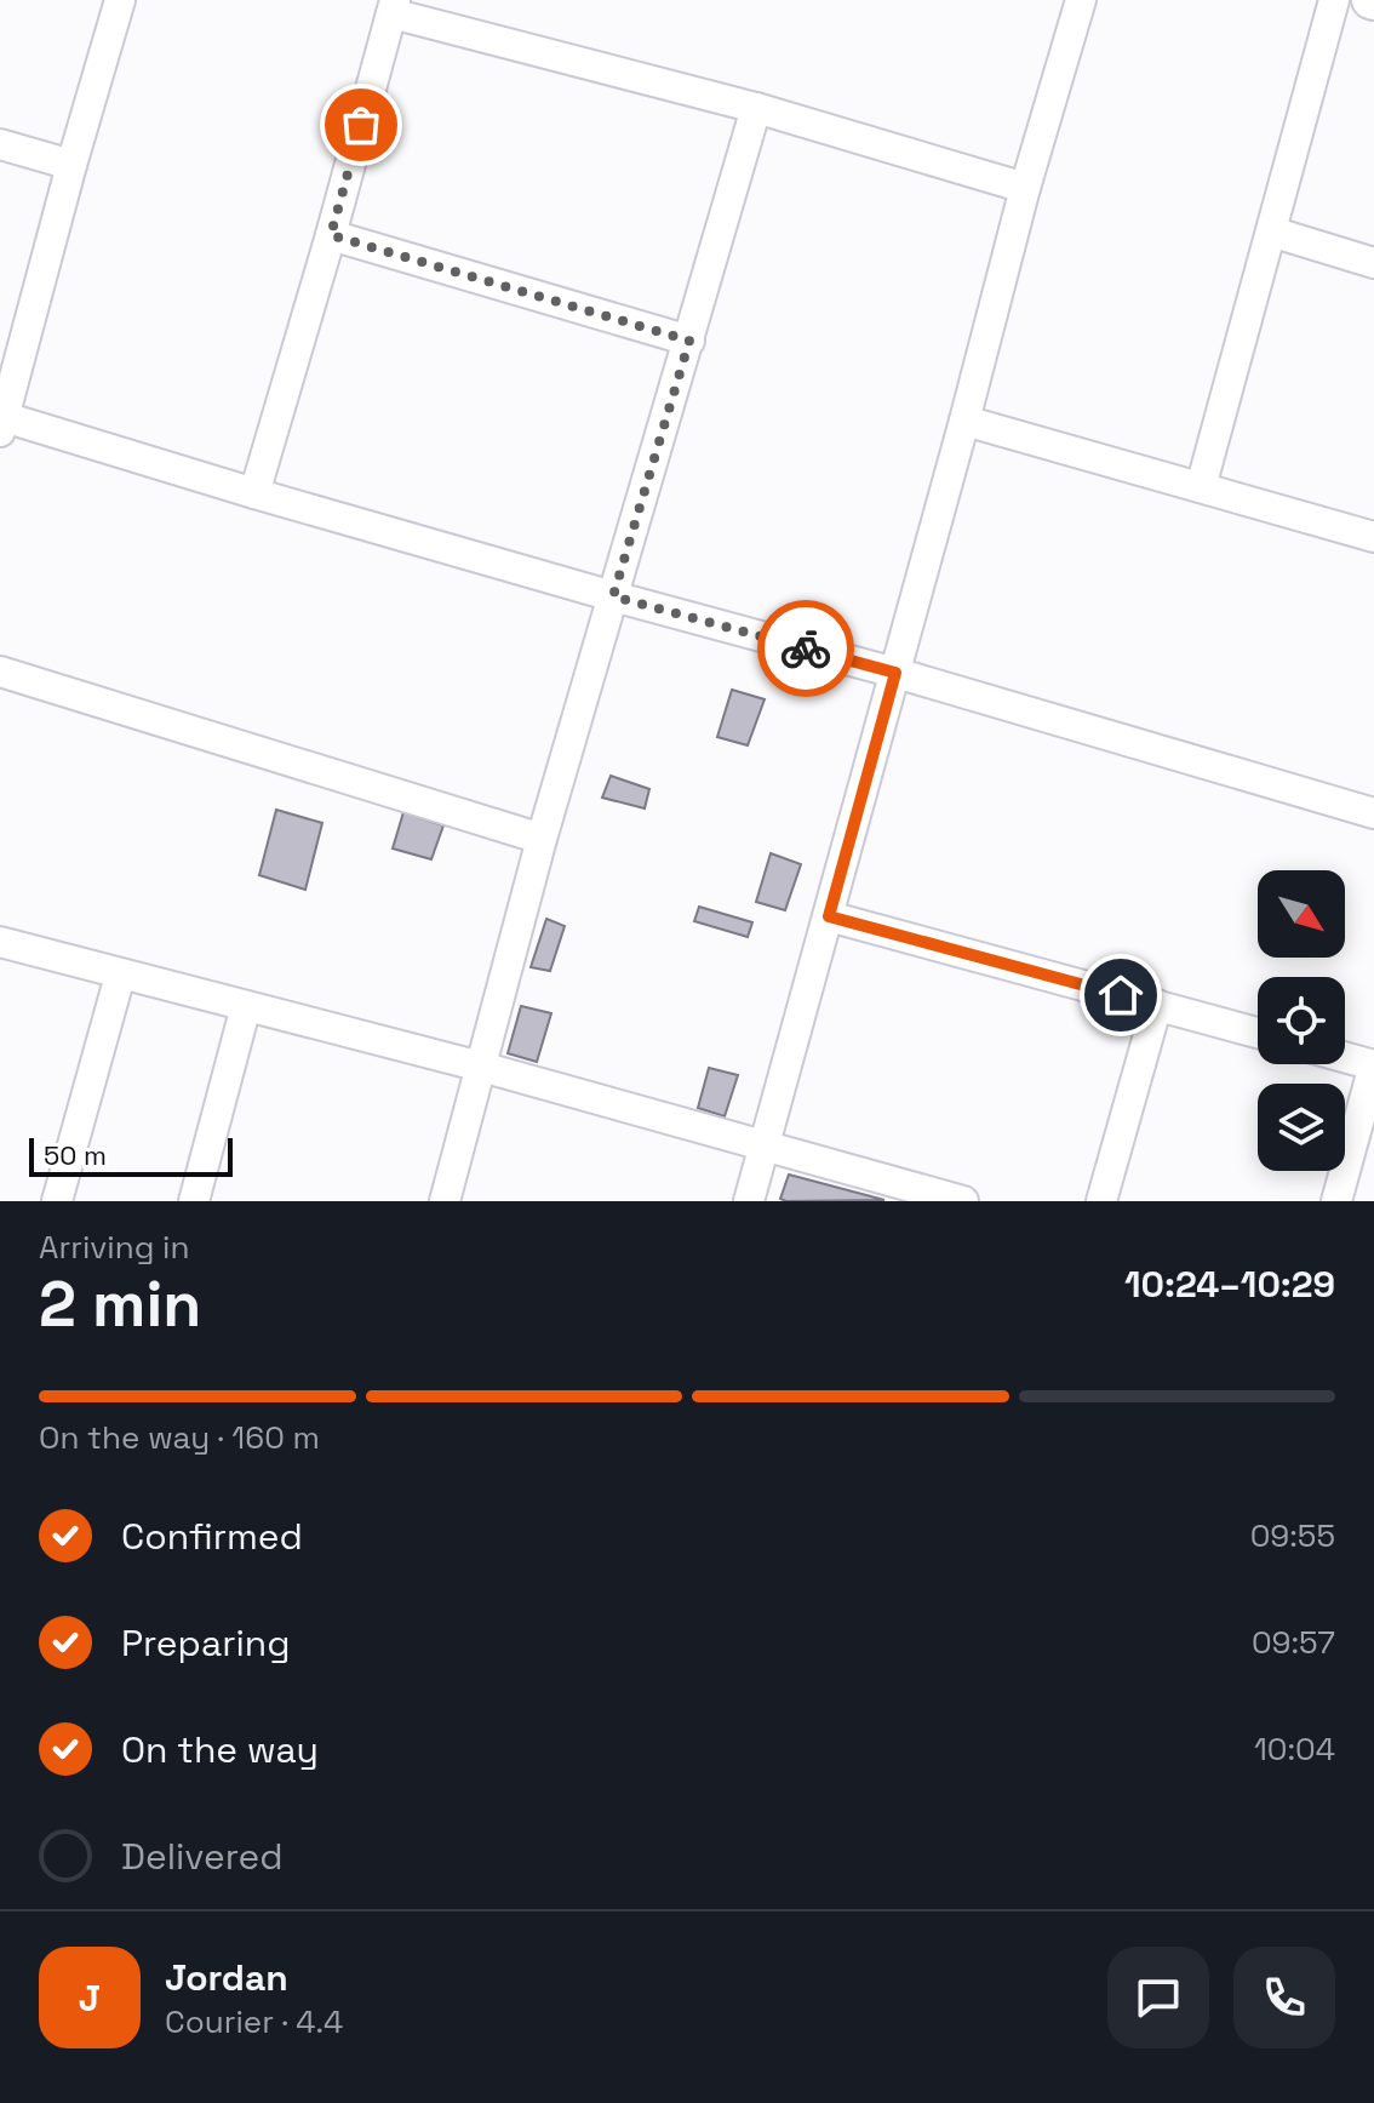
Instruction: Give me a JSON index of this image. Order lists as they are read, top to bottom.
{
  "scale_bar": "50 m",
  "north": "bottom right",
  "page": {
    "scale": "50 m",
    "heading": ["2 min", "Arriving in", "10:24–10:29"],
    "panel": ["Jordan", "Courier · 4.4"],
    "bar": "On the way · 160 m",
    "list": [
      ["Confirmed", "09:55"],
      ["Preparing", "09:57"],
      ["On the way", "10:04"],
      "Delivered"
    ],
    "round": "J"
  }
}
